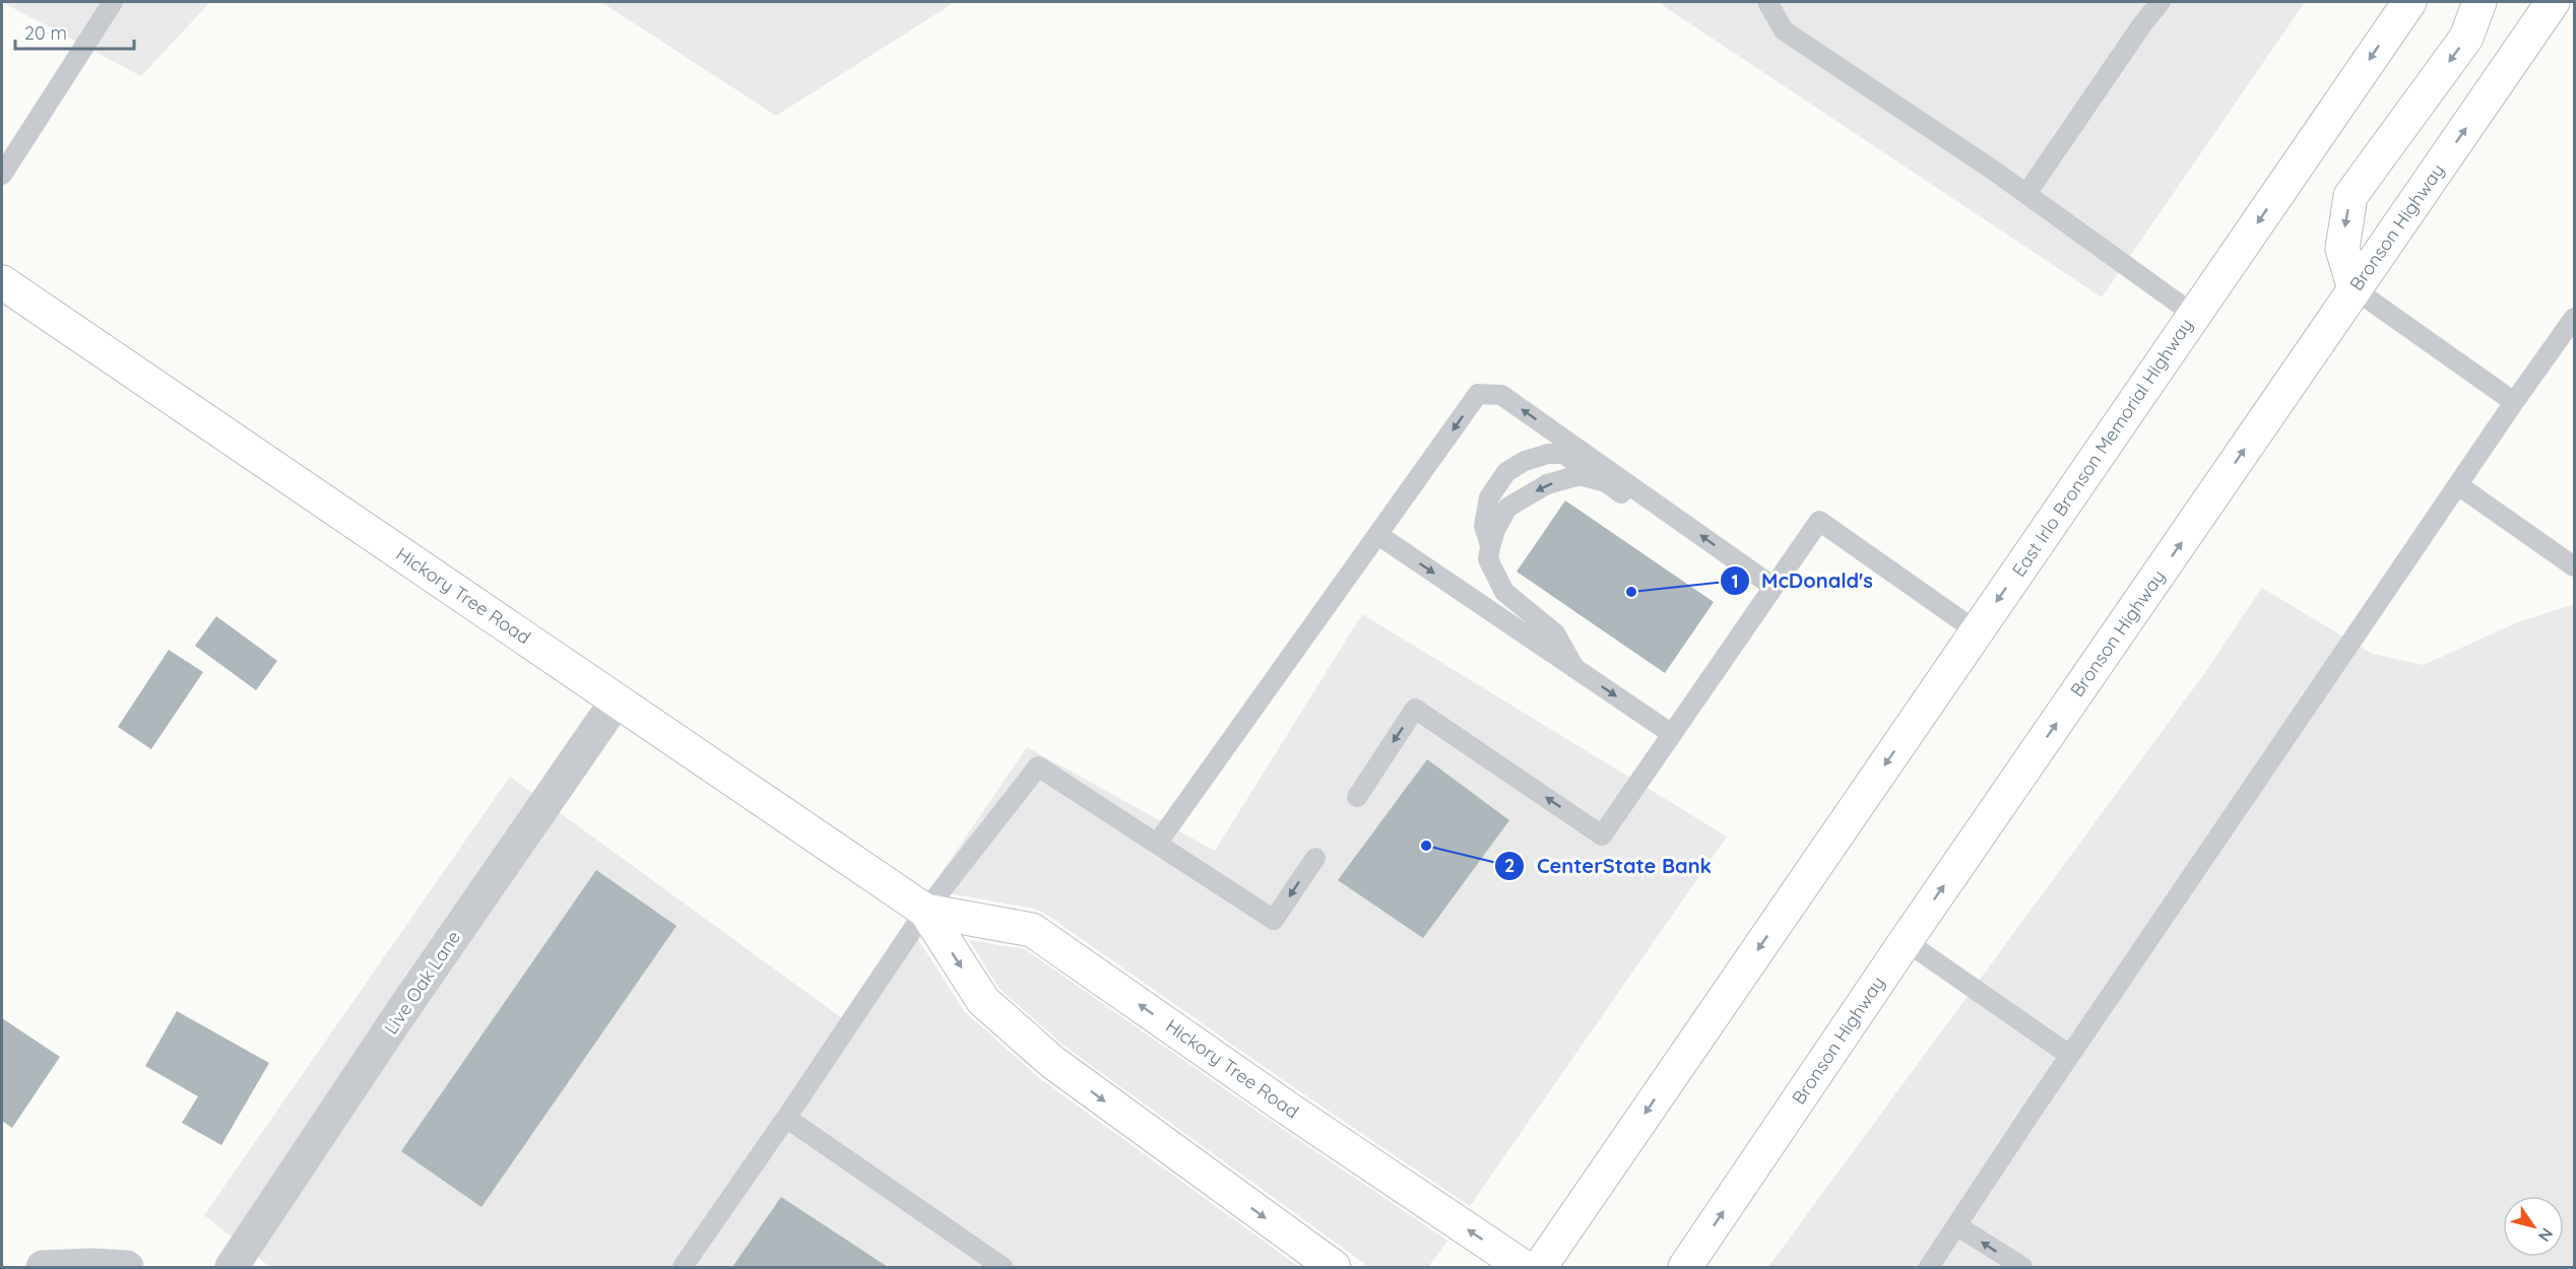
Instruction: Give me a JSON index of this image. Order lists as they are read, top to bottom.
{
  "streets": {
    "main road": ["Bronson Highway", "East Irlo Bronson Memorial Highway", "Hickory Tree Road"],
    "street": ["Live Oak Lane"]
  },
  "crossings": [
    ["Hickory Tree Road", "Live Oak Lane"]
  ],
  "one_way": ["Bronson Highway", "East Irlo Bronson Memorial Highway"],
  "places": ["McDonald's", "CenterState Bank"],
  "scale_bar": "20 m",
  "north": "bottom right"
}
